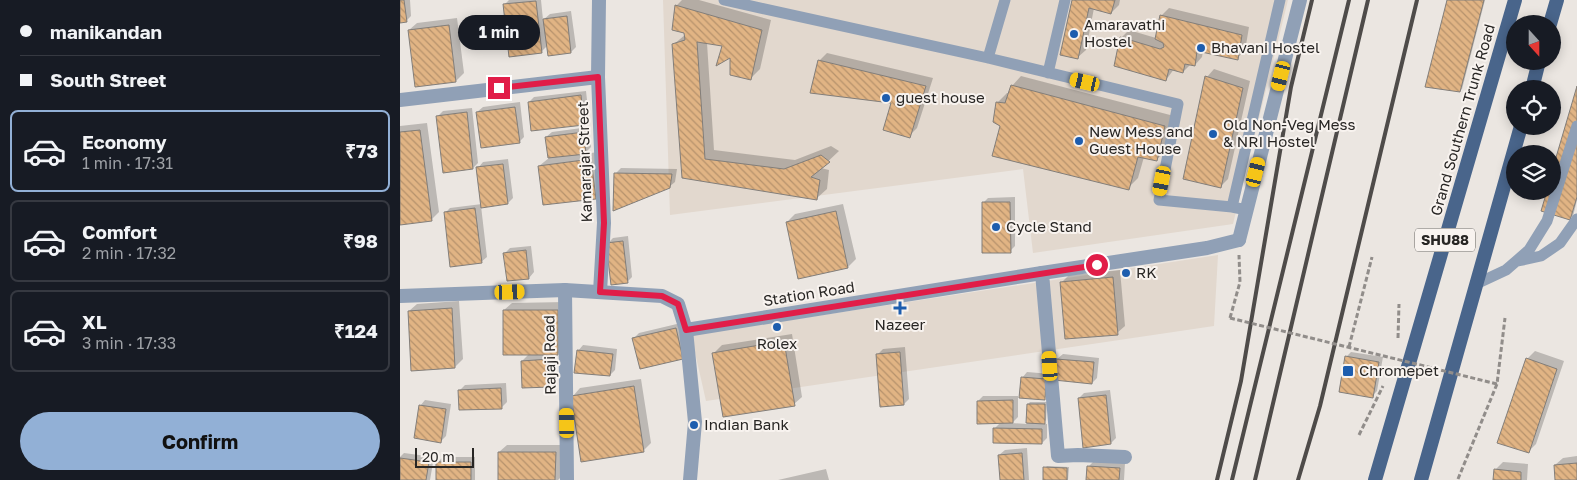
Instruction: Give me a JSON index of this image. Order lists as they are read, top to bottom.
{
  "streets": {
    "main road": ["Grand Southern Trunk Road", "SHU88"],
    "street": ["Kamarajar Street", "Station Road", "Rajaji Road"]
  },
  "places": {
    "other": [
      "Amaravathi Hostel",
      "Bhavani Hostel",
      "guest house",
      "Old Non-Veg Mess & NRI Hostel",
      "New Mess and Guest House",
      "Cycle Stand",
      "RK",
      "Rolex",
      "Indian Bank"
    ],
    "health": ["Nazeer"],
    "transit": ["Chromepet"]
  },
  "scale_bar": "20 m",
  "north": "bottom",
  "page": {
    "banner": ["manikandan", "South Street"],
    "bubble": "1 min",
    "list": [
      {
        "name": "Economy",
        "note": "1 min · 17:31",
        "value": "₹73"
      },
      {
        "name": "Comfort",
        "note": "2 min · 17:32",
        "value": "₹98"
      },
      {
        "name": "XL",
        "note": "3 min · 17:33",
        "value": "₹124"
      }
    ],
    "buttons": "Confirm",
    "scale": "20 m"
  }
}
